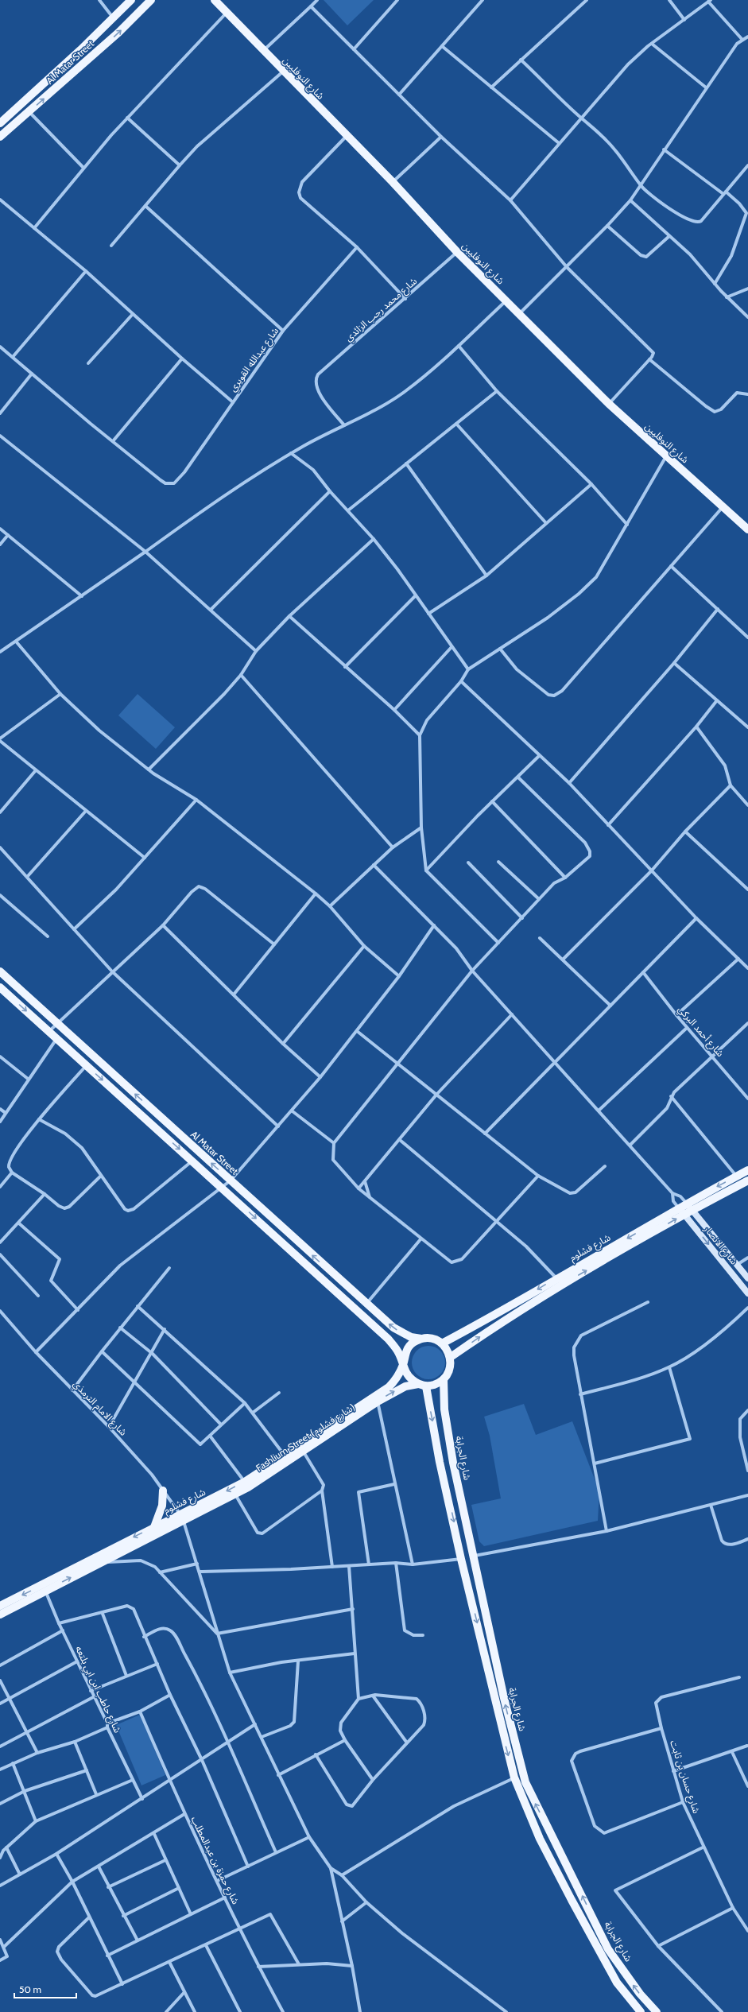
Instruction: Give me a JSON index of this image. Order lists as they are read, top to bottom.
{
  "streets": {
    "main road": [
      "Al Matar Street",
      "شارع النوفليين",
      "شارع الانصار",
      "شارع فشلوم",
      "Fashlium Street (شارع فشلوم)",
      "شارع الجرابة"
    ],
    "street": [
      "شارع محمد رجب الزائدي",
      "شارع عبدالله القويري",
      "شارع أحمد البركي",
      "شارع الامام الترمذي",
      "شارع حاطب ابن ابي بلتعه",
      "شارع حسان بن ثابت",
      "شارع حمزة بن عبدالمطلب"
    ]
  },
  "crossings": [
    ["Al Matar Street", "شارع فشلوم"],
    ["Al Matar Street", "Fashlium Street (شارع فشلوم)"],
    ["Al Matar Street", "شارع الجرابة"],
    ["شارع النوفليين", "شارع محمد رجب الزائدي"],
    ["شارع الانصار", "شارع فشلوم"],
    ["شارع فشلوم", "شارع الامام الترمذي"],
    ["شارع فشلوم", "Fashlium Street (شارع فشلوم)"],
    ["شارع فشلوم", "شارع الجرابة"],
    ["شارع فشلوم", "شارع حاطب ابن ابي بلتعه"],
    ["Fashlium Street (شارع فشلوم)", "شارع الجرابة"]
  ],
  "scale_bar": "50 m"
}
